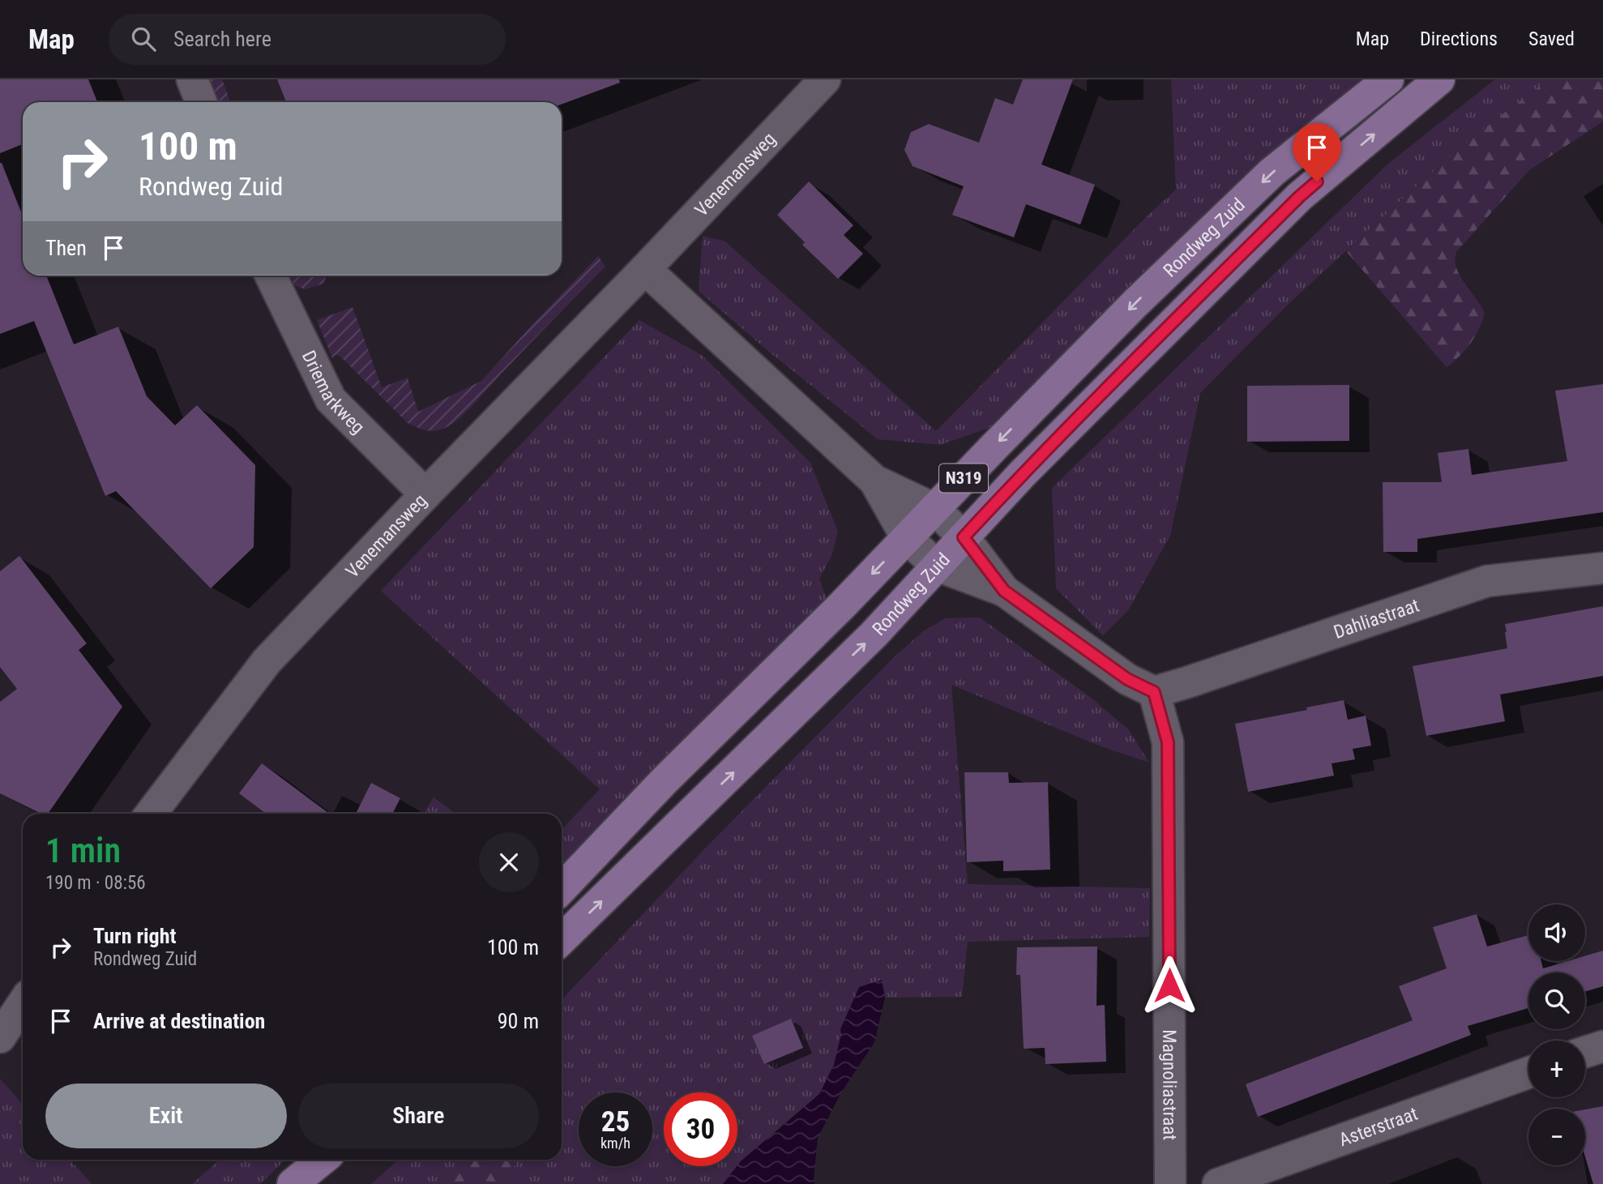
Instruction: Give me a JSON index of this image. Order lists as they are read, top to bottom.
{
  "streets": {
    "main road": ["Rondweg Zuid", "N319"],
    "street": [
      "Venemansweg",
      "Driemarkweg",
      "Dahliastraat",
      "Magnoliastraat",
      "Asterstraat"
    ]
  },
  "crossings": [
    ["Venemansweg", "Driemarkweg"],
    ["Dahliastraat", "Magnoliastraat"]
  ],
  "page": {
    "header": "Map",
    "search": "Search here",
    "nav": ["Map", "Directions", "Saved"],
    "turn": ["100 m", "Rondweg Zuid"],
    "then": "Then",
    "heading": ["1 min", "190 m · 08:56"],
    "map_buttons": ["+", "−"],
    "list": [
      {
        "name": "Turn right",
        "note": "Rondweg Zuid",
        "value": "100 m"
      },
      {
        "name": "Arrive at destination",
        "value": "90 m"
      }
    ],
    "buttons": ["Exit", "Share"],
    "speed": "25 km/h",
    "limit": "30"
  }
}
